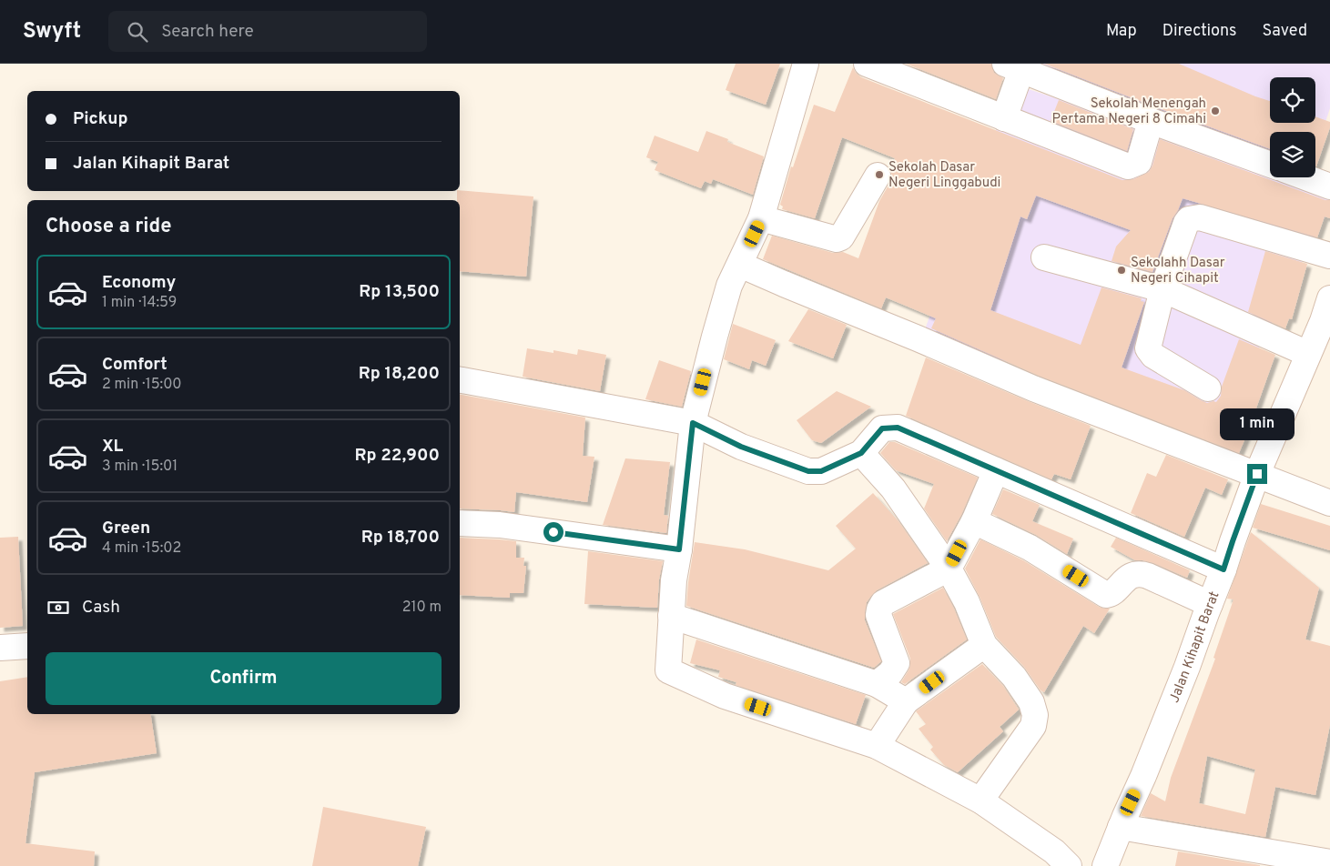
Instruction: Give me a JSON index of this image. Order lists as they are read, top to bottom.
{
  "streets": {
    "street": ["Jalan Kihapit Barat"]
  },
  "places": ["Sekolah Menengah Pertama Negeri 8 Cimahi", "Sekolah Dasar Negeri Linggabudi", "Sekolahh Dasar Negeri Cihapit"],
  "page": {
    "header": "Swyft",
    "search": "Search here",
    "nav": ["Map", "Directions", "Saved"],
    "banner": ["Pickup", "Jalan Kihapit Barat"],
    "heading": "Choose a ride",
    "list": [
      {
        "name": "Economy",
        "note": "1 min · 14:59",
        "value": "Rp 13,500"
      },
      {
        "name": "Comfort",
        "note": "2 min · 15:00",
        "value": "Rp 18,200"
      },
      {
        "name": "XL",
        "note": "3 min · 15:01",
        "value": "Rp 22,900"
      },
      {
        "name": "Green",
        "note": "4 min · 15:02",
        "value": "Rp 18,700"
      }
    ],
    "bubble": "1 min",
    "pay": ["Cash", "210 m"],
    "buttons": "Confirm"
  }
}
